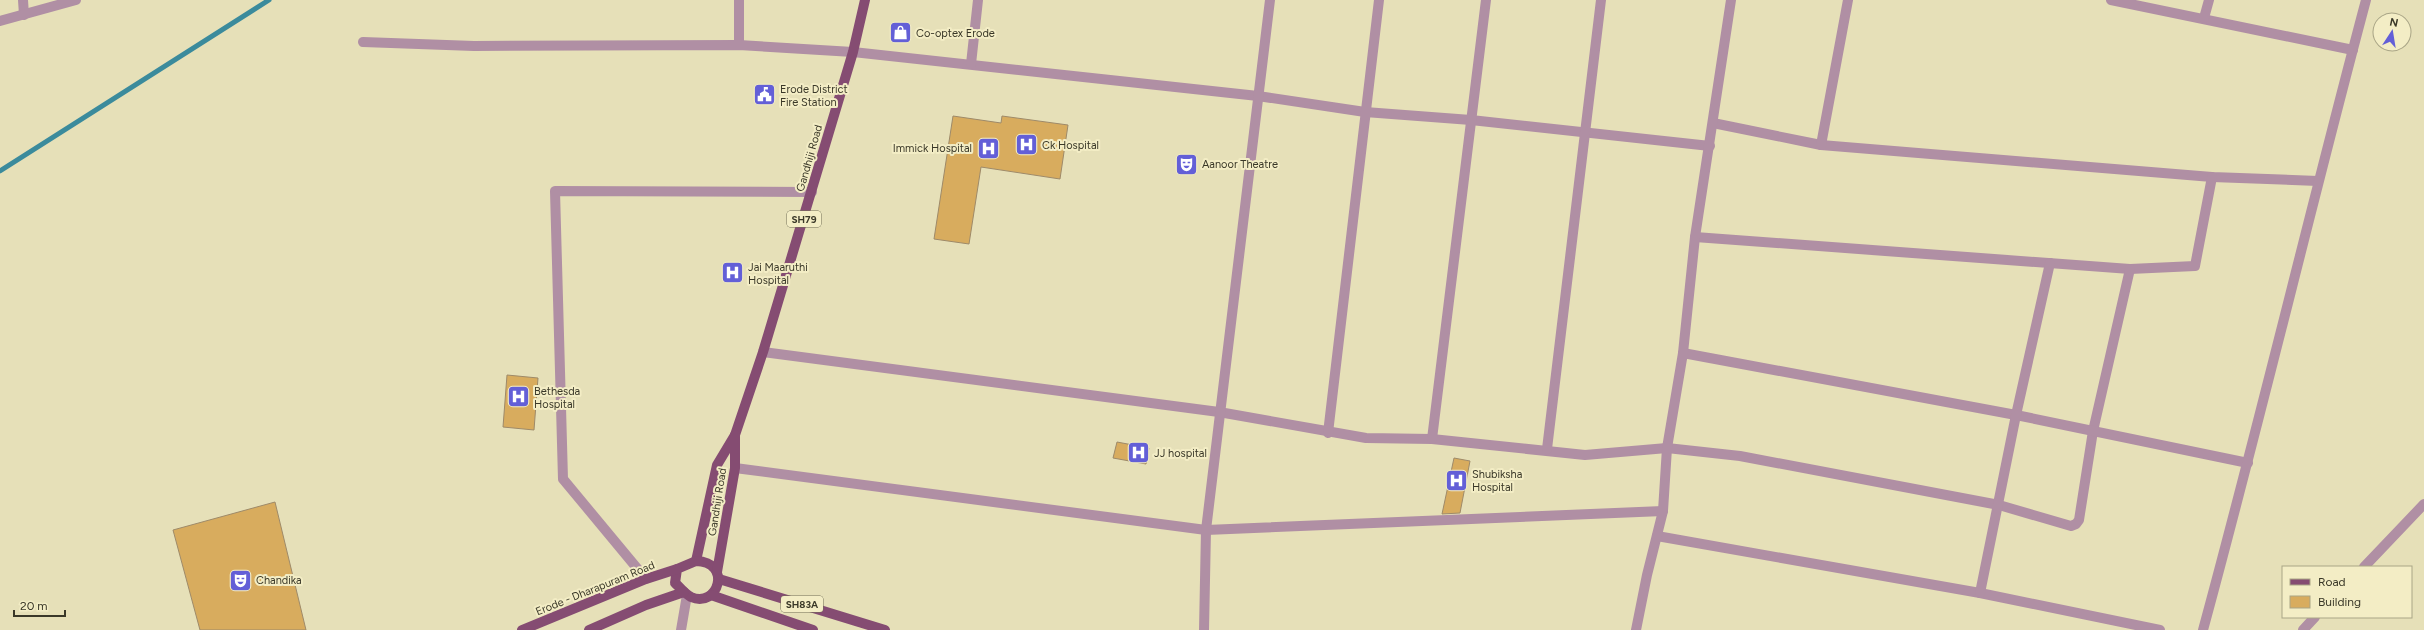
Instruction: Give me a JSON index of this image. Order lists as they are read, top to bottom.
{
  "streets": {
    "main road": [
      "Gandhiji Road",
      "SH79",
      "Erode - Dharapuram Road",
      "SH83A"
    ]
  },
  "crossings": [
    ["Gandhiji Road", "Erode - Dharapuram Road"],
    ["Gandhiji Road", "SH83A"],
    ["Erode - Dharapuram Road", "SH83A"]
  ],
  "places": {
    "shop": ["Co-optex Erode"],
    "public building": ["Erode District Fire Station"],
    "hospital": [
      "Ck Hospital",
      "Immick Hospital",
      "Jai Maaruthi Hospital",
      "Bethesda Hospital",
      "JJ hospital",
      "Shubiksha Hospital"
    ],
    "theatre": ["Aanoor Theatre", "Chandika"]
  },
  "legend": ["Road", "Building"],
  "scale_bar": "20 m",
  "north": "top"
}
